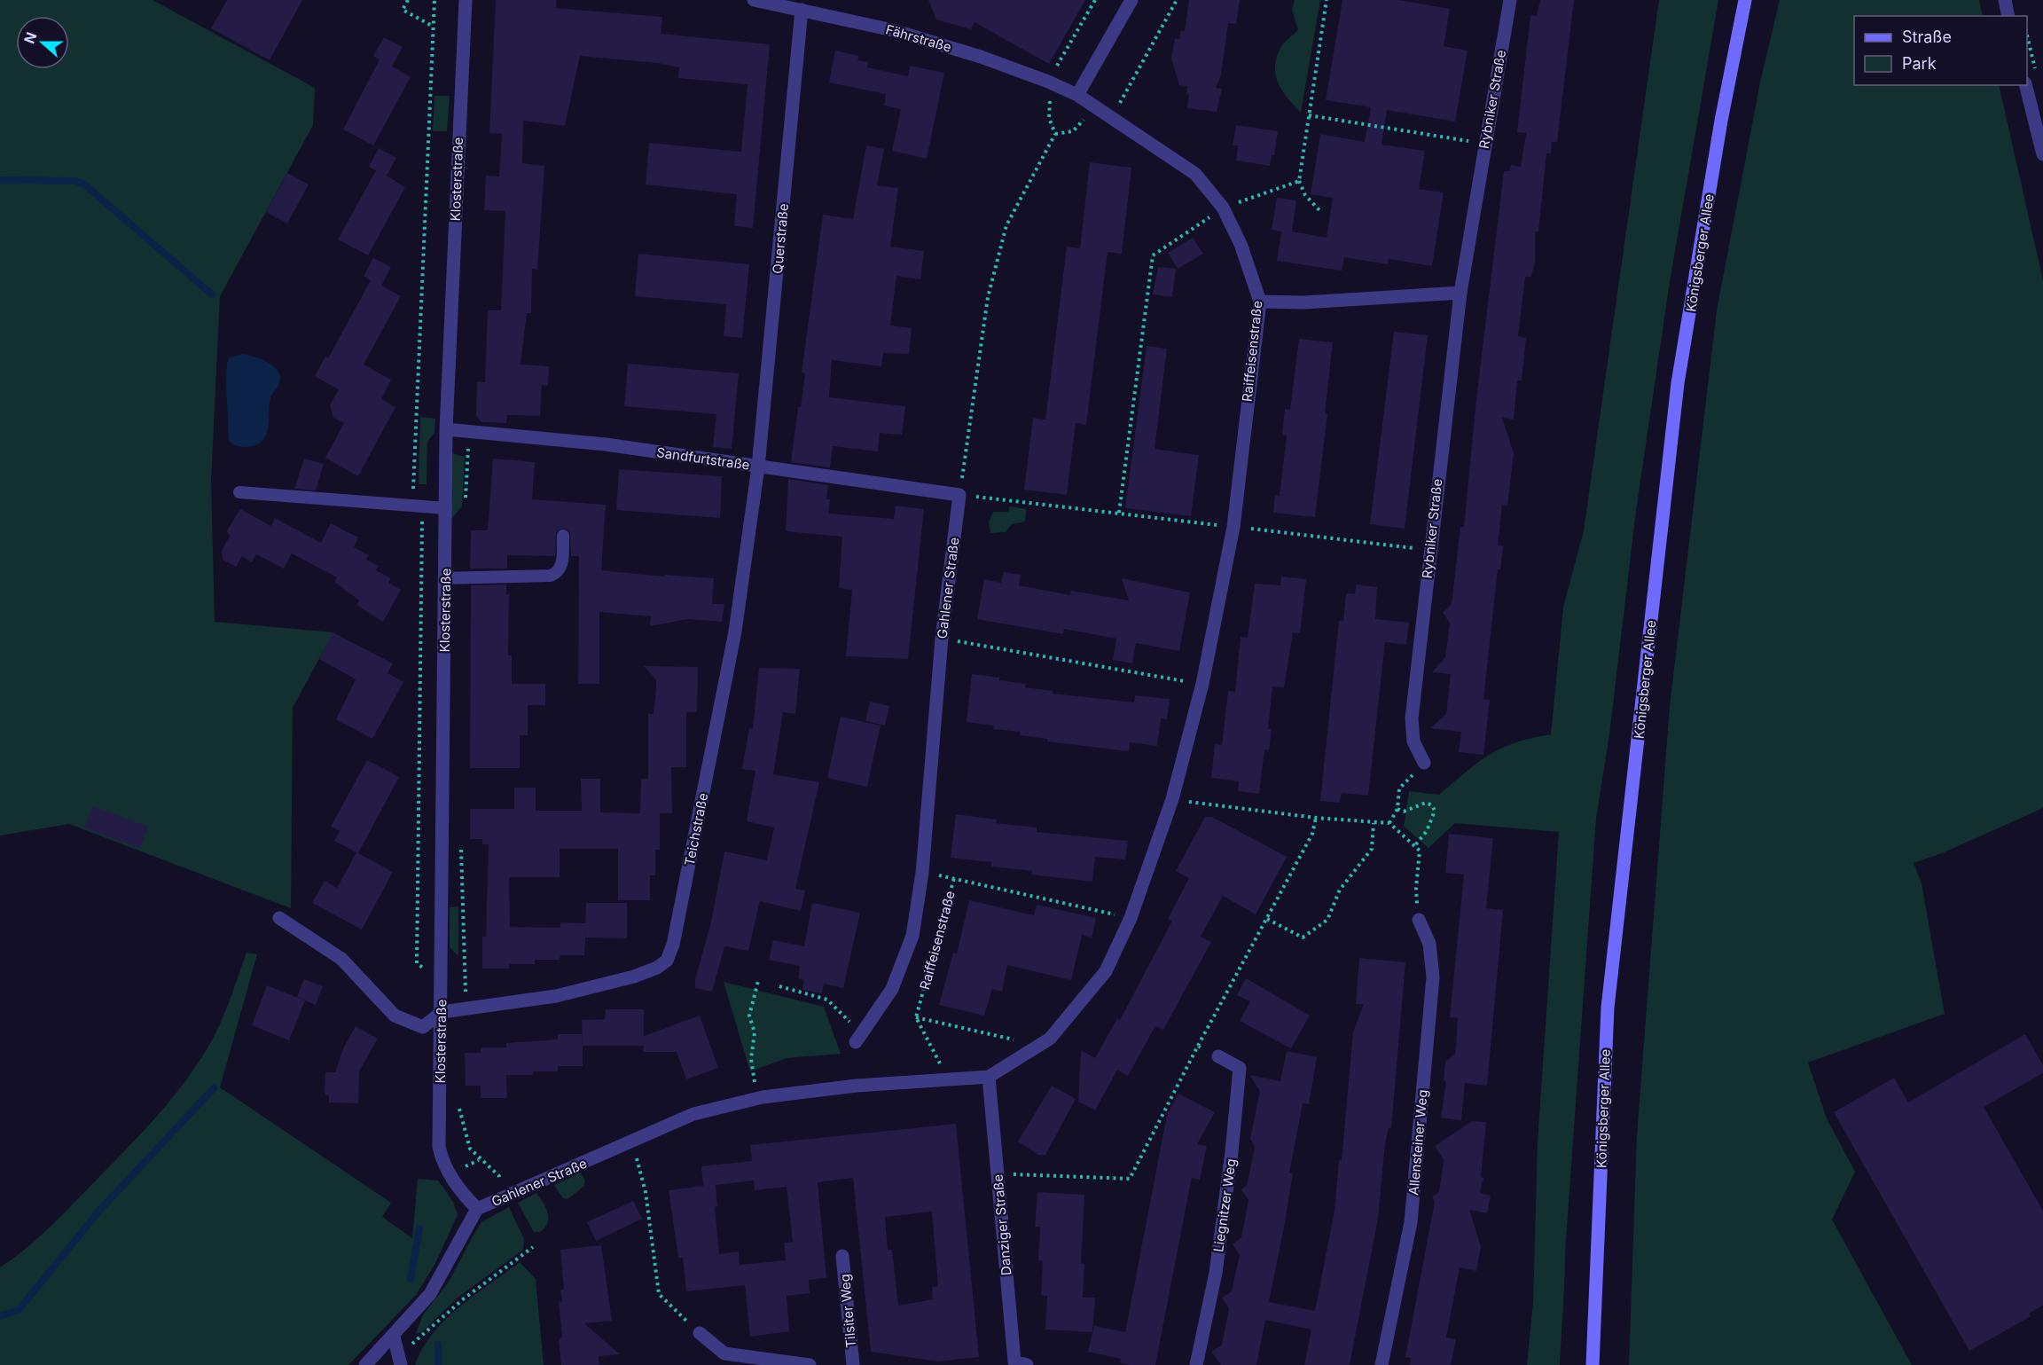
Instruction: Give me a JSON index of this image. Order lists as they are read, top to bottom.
{
  "streets": {
    "main road": ["Königsberger Allee"],
    "street": [
      "Fährstraße",
      "Rybniker Straße",
      "Klosterstraße",
      "Querstraße",
      "Raiffeisenstraße",
      "Sandfurtstraße",
      "Gahlener Straße",
      "Teichstraße",
      "Allensteiner Weg",
      "Liegnitzer Weg",
      "Danziger Straße",
      "Tilsiter Weg"
    ]
  },
  "crossings": [
    ["Fährstraße", "Querstraße"],
    ["Fährstraße", "Raiffeisenstraße"],
    ["Klosterstraße", "Sandfurtstraße"],
    ["Klosterstraße", "Gahlener Straße"],
    ["Klosterstraße", "Teichstraße"],
    ["Querstraße", "Sandfurtstraße"],
    ["Querstraße", "Teichstraße"],
    ["Raiffeisenstraße", "Gahlener Straße"],
    ["Raiffeisenstraße", "Danziger Straße"],
    ["Sandfurtstraße", "Gahlener Straße"],
    ["Sandfurtstraße", "Teichstraße"]
  ],
  "legend": ["Straße", "Park"],
  "north": "left"
}
